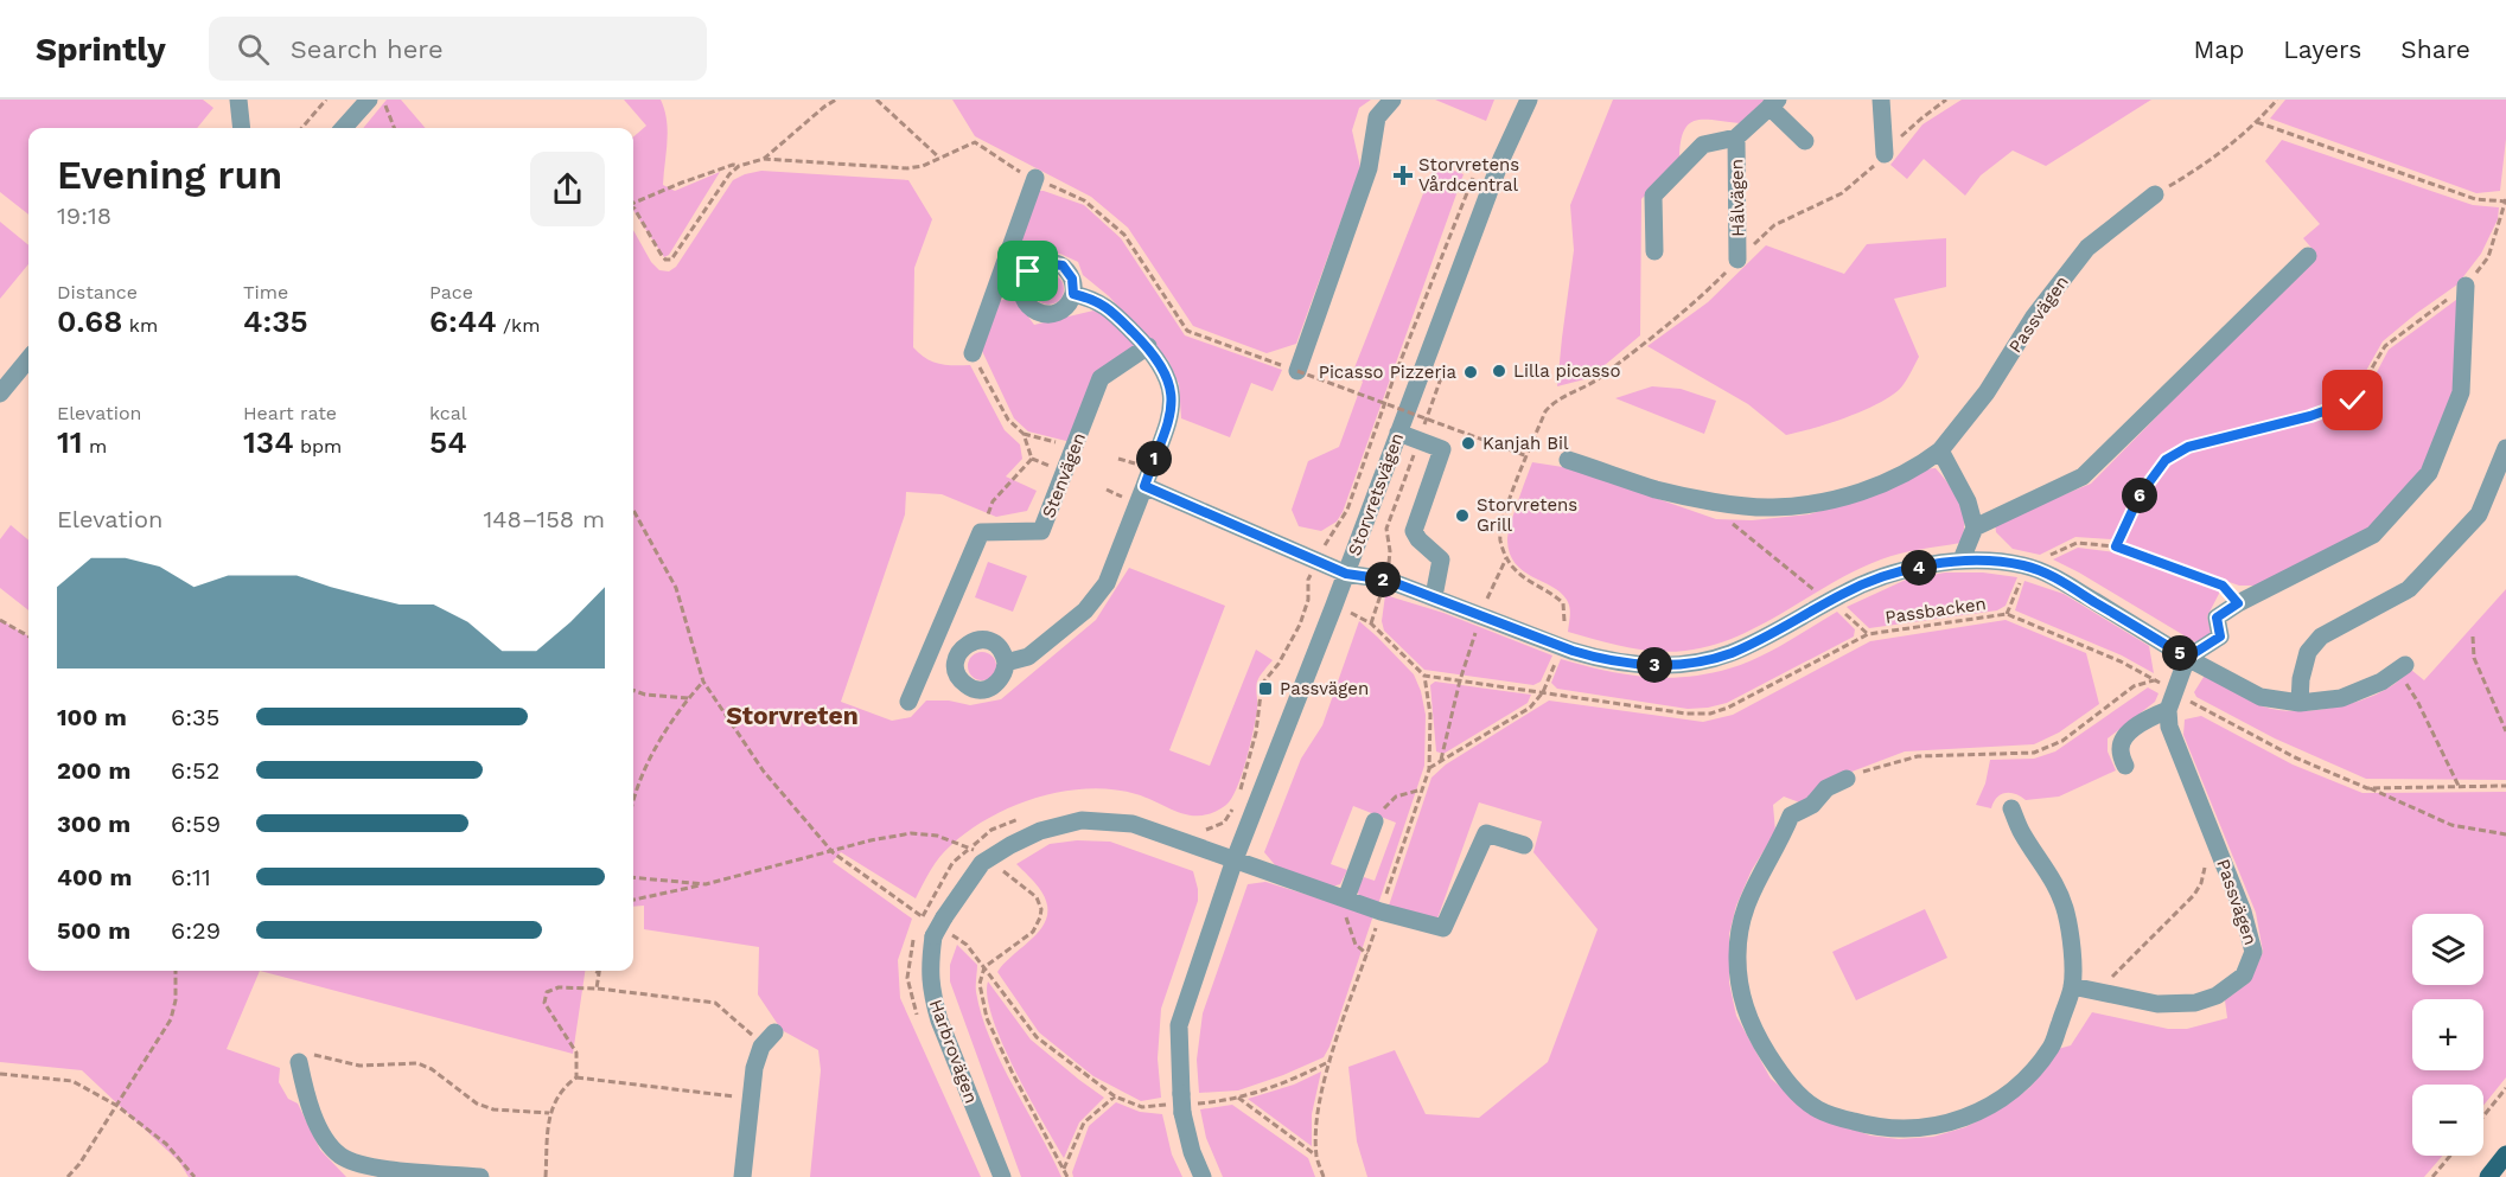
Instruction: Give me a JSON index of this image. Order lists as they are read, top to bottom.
{
  "streets": {
    "street": [
      "Hålvägen",
      "Passvägen",
      "Stenvägen",
      "Storvretsvägen",
      "Harbrovägen"
    ],
    "path": ["Passbacken"]
  },
  "crossings": [
    ["Storvretsvägen", "Harbrovägen"]
  ],
  "districts": ["Storvreten"],
  "places": {
    "health": ["Storvretens Vårdcentral"],
    "other": [
      "Lilla picasso",
      "Picasso Pizzeria",
      "Kanjah Bil",
      "Storvretens Grill"
    ],
    "transit": ["Passvägen"]
  },
  "page": {
    "header": "Sprintly",
    "search": "Search here",
    "nav": ["Map", "Layers", "Share"],
    "heading": ["Evening run", "19:18"],
    "stats": [
      ["Distance", "0.68 km"],
      ["Time", "4:35"],
      ["Pace", "6:44 /km"],
      ["Elevation", "11 m"],
      ["Heart rate", "134 bpm"],
      ["kcal", "54"]
    ],
    "pins": [
      "1",
      "6",
      "4",
      "2",
      "5",
      "3"
    ],
    "chart": ["Elevation", "148–158 m"],
    "list": [
      {
        "name": "100 m",
        "note": "6:35"
      },
      {
        "name": "200 m",
        "note": "6:52"
      },
      {
        "name": "300 m",
        "note": "6:59"
      },
      {
        "name": "400 m",
        "note": "6:11"
      },
      {
        "name": "500 m",
        "note": "6:29"
      }
    ],
    "map_buttons": ["+", "−"]
  }
}
